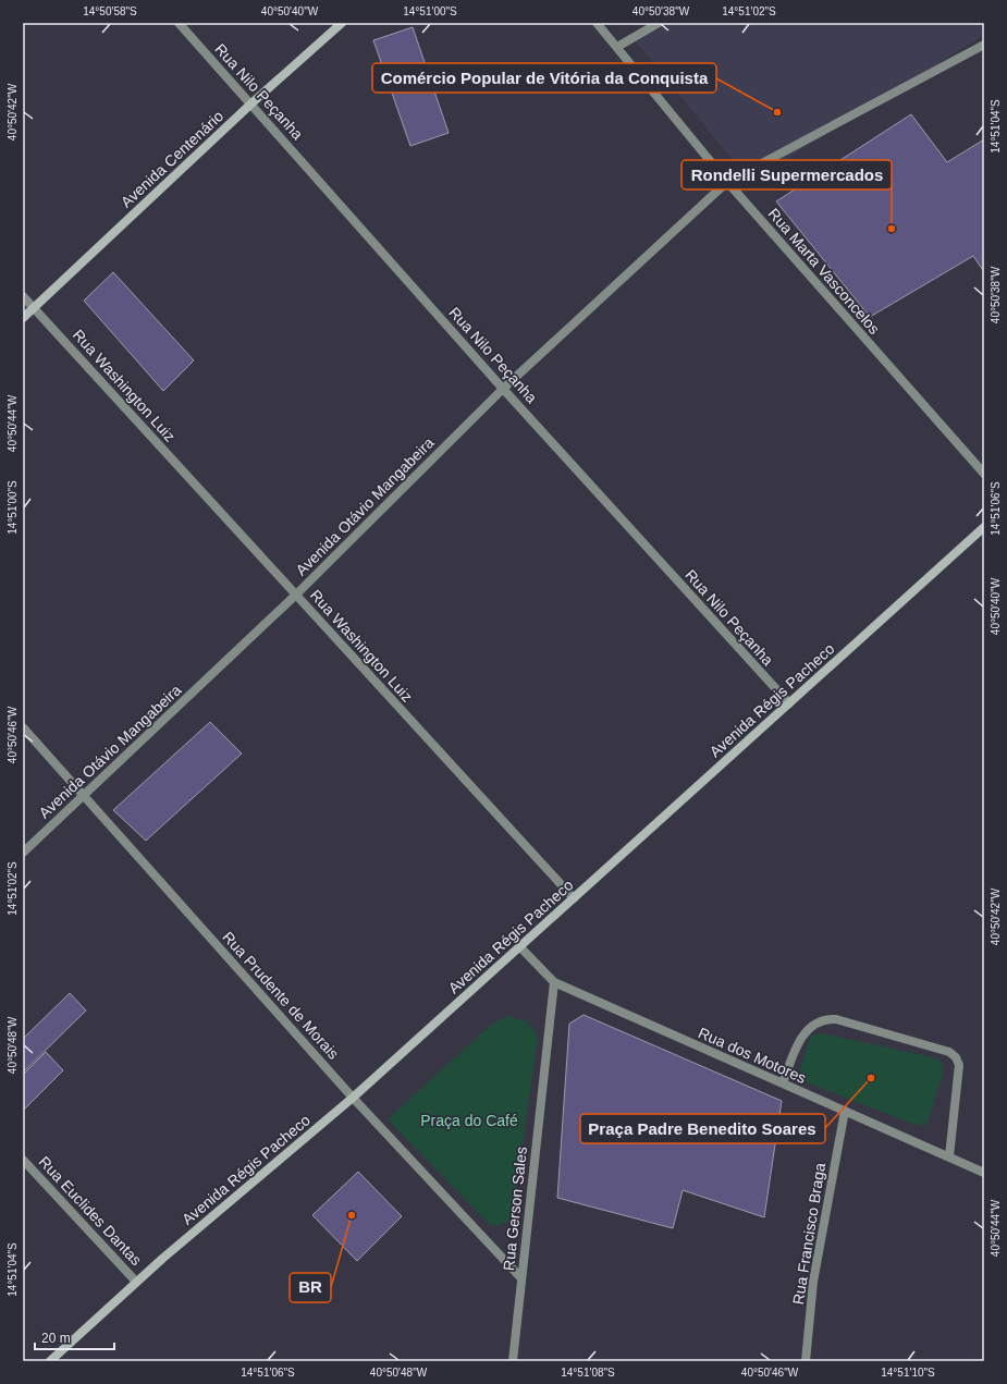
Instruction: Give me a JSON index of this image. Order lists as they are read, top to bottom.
{
  "streets": {
    "main road": ["Avenida Centenário", "Avenida Régis Pacheco"],
    "street": [
      "Rua Nilo Peçanha",
      "Rua Marta Vasconcelos",
      "Rua Washington Luiz",
      "Avenida Otávio Mangabeira",
      "Rua Prudente de Morais",
      "Rua dos Motores",
      "Rua Gerson Sales",
      "Rua Euclides Dantas",
      "Rua Francisco Braga"
    ]
  },
  "crossings": [
    ["Rua Nilo Peçanha", "Avenida Centenário"],
    ["Rua Nilo Peçanha", "Avenida Otávio Mangabeira"],
    ["Rua Nilo Peçanha", "Avenida Régis Pacheco"],
    ["Avenida Centenário", "Rua Washington Luiz"],
    ["Rua Marta Vasconcelos", "Avenida Otávio Mangabeira"],
    ["Rua Washington Luiz", "Avenida Otávio Mangabeira"],
    ["Rua Washington Luiz", "Avenida Régis Pacheco"],
    ["Avenida Otávio Mangabeira", "Rua Prudente de Morais"],
    ["Avenida Régis Pacheco", "Rua Prudente de Morais"],
    ["Avenida Régis Pacheco", "Rua dos Motores"],
    ["Avenida Régis Pacheco", "Rua Euclides Dantas"],
    ["Rua Prudente de Morais", "Rua Gerson Sales"],
    ["Rua dos Motores", "Rua Gerson Sales"],
    ["Rua dos Motores", "Rua Francisco Braga"]
  ],
  "parks": ["Praça do Café"],
  "places": [
    "Comércio Popular de Vitória da Conquista",
    "Rondelli Supermercados",
    "Praça Padre Benedito Soares",
    "BR"
  ],
  "scale_bar": "20 m",
  "coordinates": [
    "14°50'58\"S",
    "40°50'40\"W",
    "14°51'00\"S",
    "40°50'38\"W",
    "14°51'02\"S",
    "40°50'42\"W",
    "14°51'04\"S",
    "40°50'44\"W",
    "14°51'06\"S",
    "40°50'46\"W",
    "40°50'48\"W",
    "14°51'08\"S",
    "14°51'10\"S"
  ]
}
